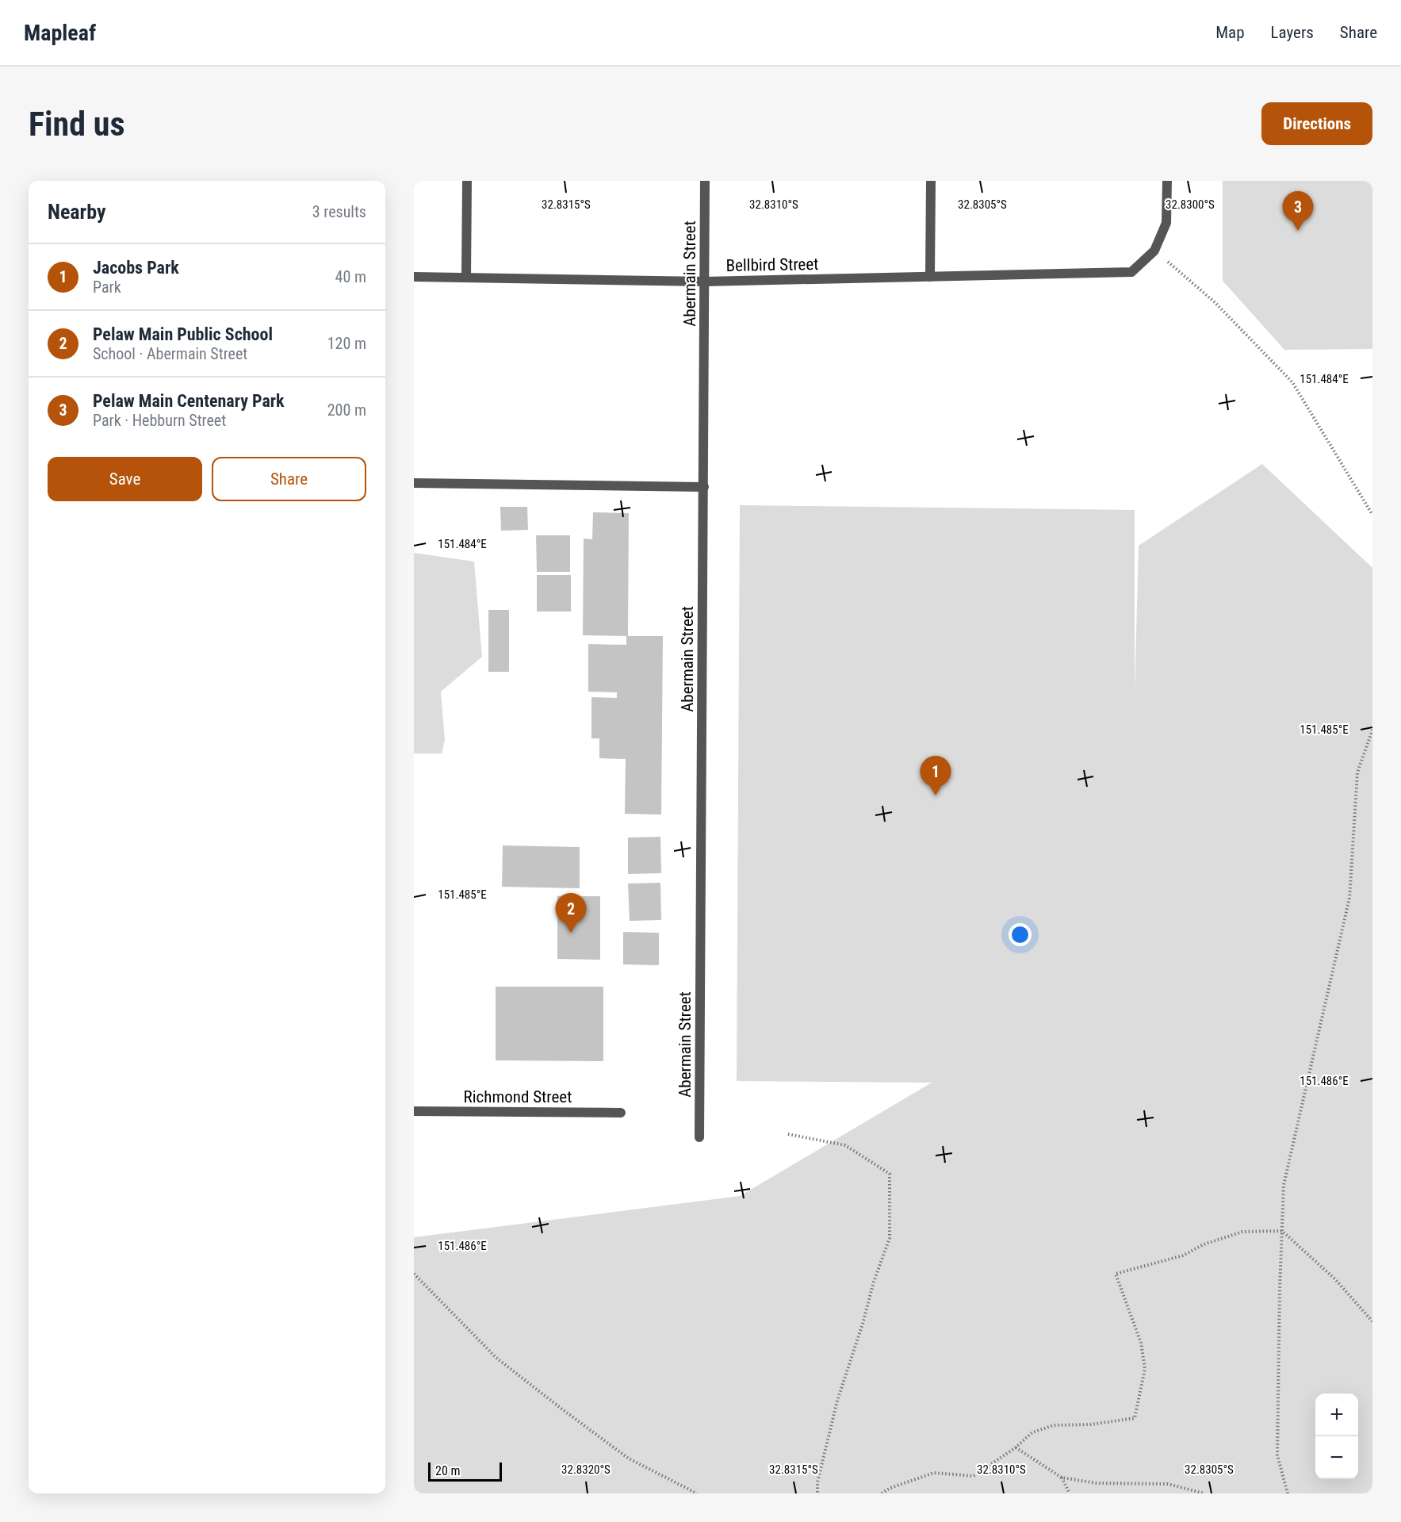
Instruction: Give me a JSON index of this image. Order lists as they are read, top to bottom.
{
  "streets": {
    "street": ["Bellbird Street", "Abermain Street", "Richmond Street"]
  },
  "crossings": [
    ["Bellbird Street", "Abermain Street"]
  ],
  "scale_bar": "20 m",
  "page": {
    "header": "Mapleaf",
    "nav": ["Map", "Layers", "Share"],
    "buttons": [
      "Directions",
      ["Save", "Share"]
    ],
    "title": "Find us",
    "heading": ["Nearby", "3 results"],
    "pins": ["3", "1", "2"],
    "list": [
      {
        "mark": "1",
        "name": "Jacobs Park",
        "note": "Park",
        "value": "40 m"
      },
      {
        "mark": "2",
        "name": "Pelaw Main Public School",
        "note": "School · Abermain Street",
        "value": "120 m"
      },
      {
        "mark": "3",
        "name": "Pelaw Main Centenary Park",
        "note": "Park · Hebburn Street",
        "value": "200 m"
      }
    ],
    "map_buttons": ["+", "−"],
    "scale": "20 m"
  },
  "coordinates": [
    "32.8315°S",
    "32.8310°S",
    "32.8305°S",
    "32.8300°S",
    "151.484°E",
    "151.485°E",
    "151.486°E",
    "32.8320°S"
  ]
}
